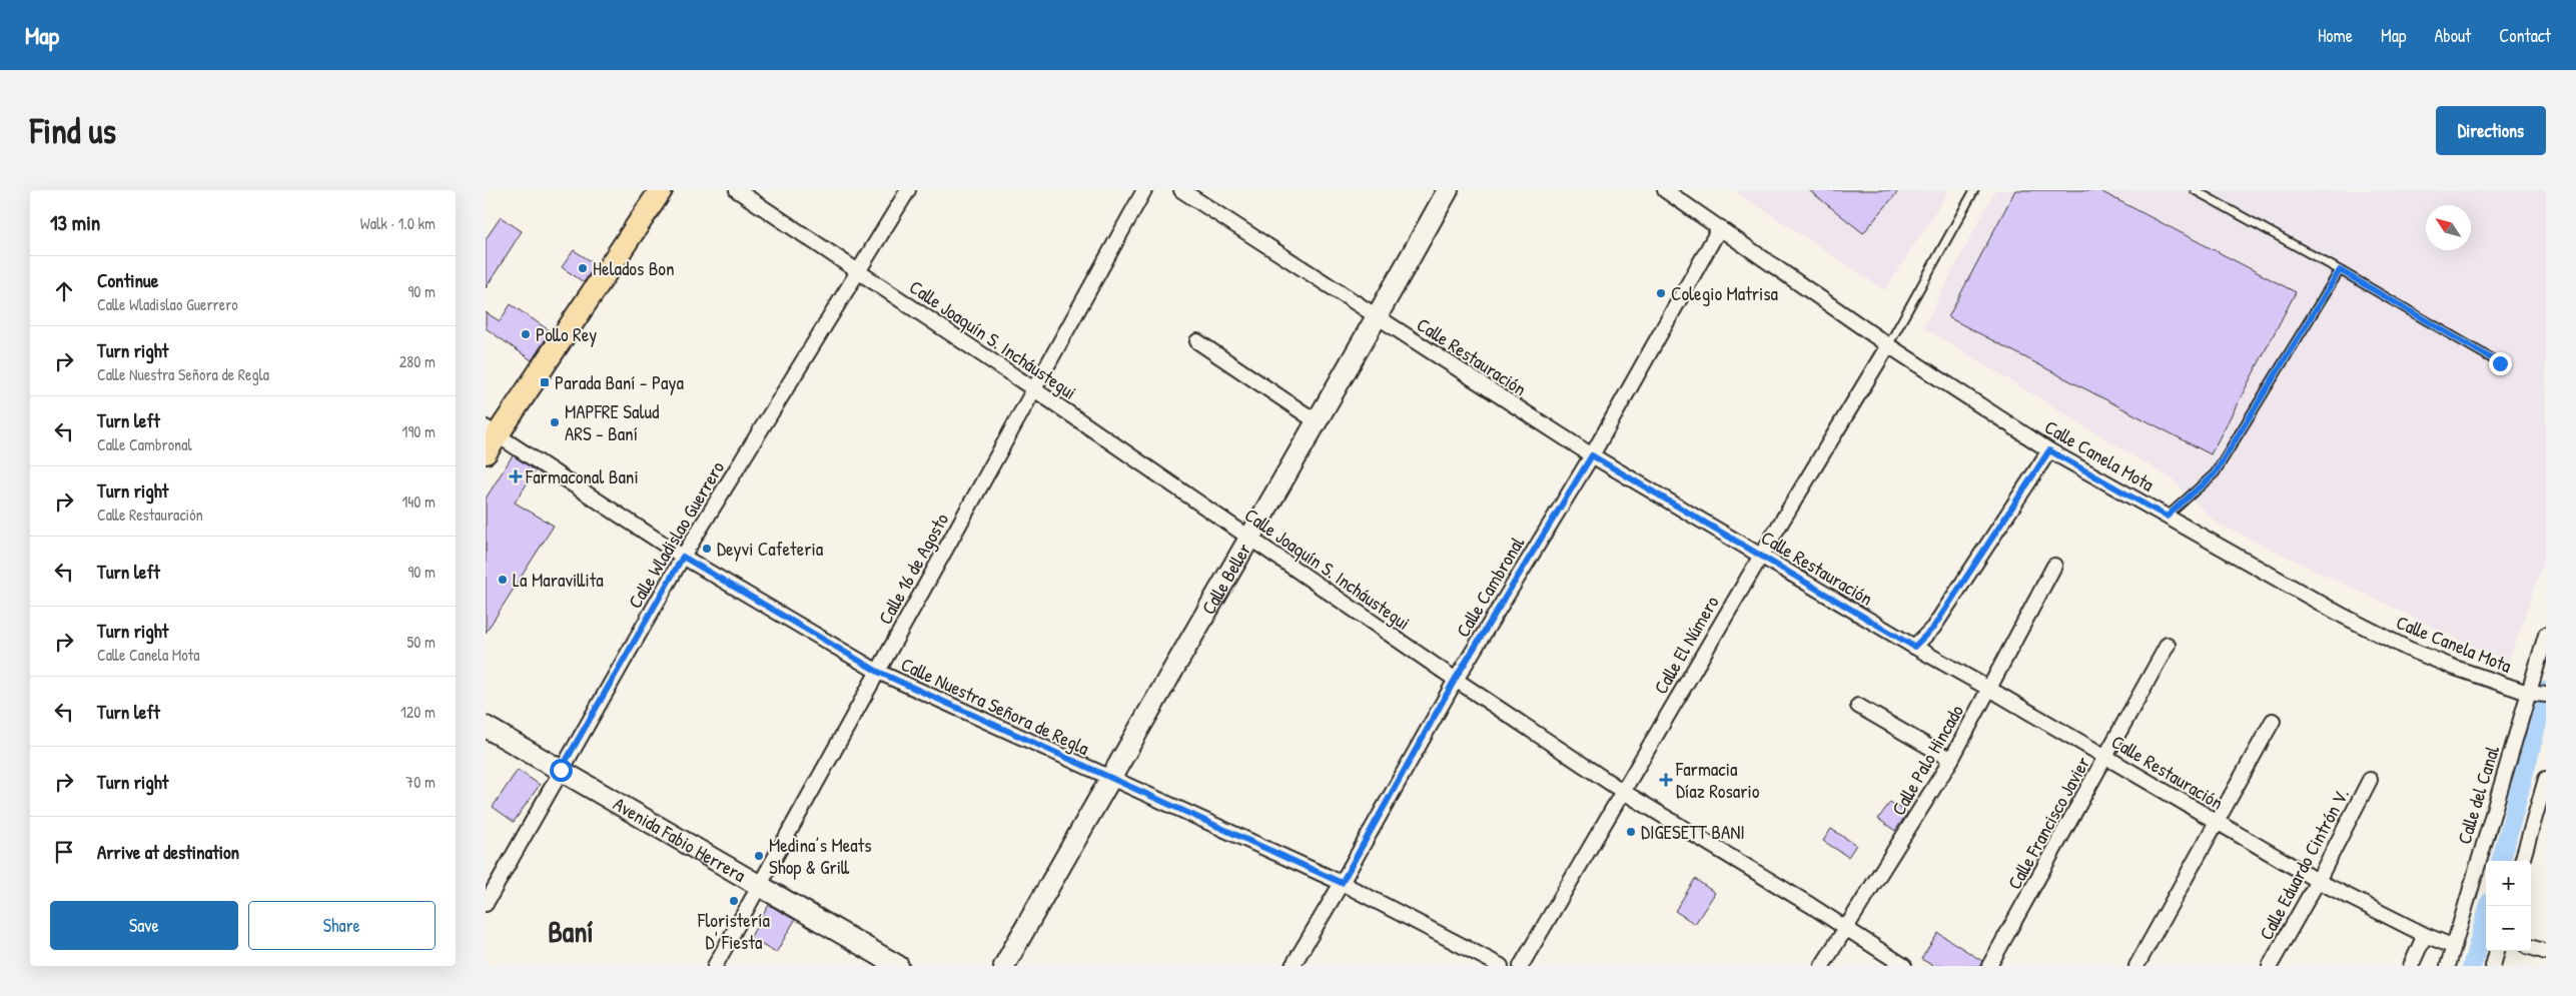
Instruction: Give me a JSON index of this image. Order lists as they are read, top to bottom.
{
  "streets": {
    "main road": ["Calle Beller", "Avenida Fabio Herrera"],
    "street": [
      "Calle Joaquín S. Incháustegui",
      "Calle Restauración",
      "Calle Canela Mota",
      "Calle Wladislao Guerrero",
      "Calle 16 de Agosto",
      "Calle Cambronal",
      "Calle El Número",
      "Calle Nuestra Señora de Regla",
      "Calle Palo Hincado",
      "Calle del Canal",
      "Calle Francisco Javier",
      "Calle Eduardo Cintrón V."
    ]
  },
  "crossings": [
    ["Calle Joaquín S. Incháustegui", "Calle Wladislao Guerrero"],
    ["Calle Joaquín S. Incháustegui", "Calle 16 de Agosto"],
    ["Calle Joaquín S. Incháustegui", "Calle Beller"],
    ["Calle Joaquín S. Incháustegui", "Calle Cambronal"],
    ["Calle Joaquín S. Incháustegui", "Calle El Número"],
    ["Calle Joaquín S. Incháustegui", "Calle Palo Hincado"],
    ["Calle Restauración", "Calle Beller"],
    ["Calle Restauración", "Calle Cambronal"],
    ["Calle Restauración", "Calle El Número"],
    ["Calle Restauración", "Calle Palo Hincado"],
    ["Calle Restauración", "Calle del Canal"],
    ["Calle Restauración", "Calle Francisco Javier"],
    ["Calle Restauración", "Calle Eduardo Cintrón V."],
    ["Calle Canela Mota", "Calle Cambronal"],
    ["Calle Canela Mota", "Calle El Número"],
    ["Calle Canela Mota", "Calle del Canal"],
    ["Calle Wladislao Guerrero", "Calle Nuestra Señora de Regla"],
    ["Calle Wladislao Guerrero", "Avenida Fabio Herrera"],
    ["Calle 16 de Agosto", "Calle Nuestra Señora de Regla"],
    ["Calle 16 de Agosto", "Avenida Fabio Herrera"],
    ["Calle Beller", "Calle Nuestra Señora de Regla"],
    ["Calle Cambronal", "Calle Nuestra Señora de Regla"]
  ],
  "districts": ["Baní"],
  "places": {
    "other": [
      "Helados Bon",
      "Colegio Matrisa",
      "Pollo Rey",
      "MAPFRE Salud ARS - Baní",
      "Deyvi Cafeteria",
      "La Maravillita",
      "DIGESETT BANI",
      "Medina’s Meats Shop & Grill",
      "Floristería D' Fiesta"
    ],
    "transit": ["Parada Baní - Paya"],
    "health": ["Farmaconal Bani", "Farmacia Díaz Rosario"]
  },
  "north": "top left",
  "page": {
    "header": "Map",
    "nav": [
      "Home",
      "Map",
      "About",
      "Contact"
    ],
    "buttons": [
      "Directions",
      ["Save", "Share"]
    ],
    "title": "Find us",
    "heading": ["13 min", "Walk · 1.0 km"],
    "list": [
      ["Continue", "Calle Wladislao Guerrero", "90 m"],
      ["Turn right", "Calle Nuestra Señora de Regla", "280 m"],
      ["Turn left", "Calle Cambronal", "190 m"],
      ["Turn right", "Calle Restauración", "140 m"],
      ["Turn left", "90 m"],
      ["Turn right", "Calle Canela Mota", "50 m"],
      ["Turn left", "120 m"],
      ["Turn right", "70 m"],
      "Arrive at destination"
    ],
    "map_buttons": ["+", "−"]
  }
}
